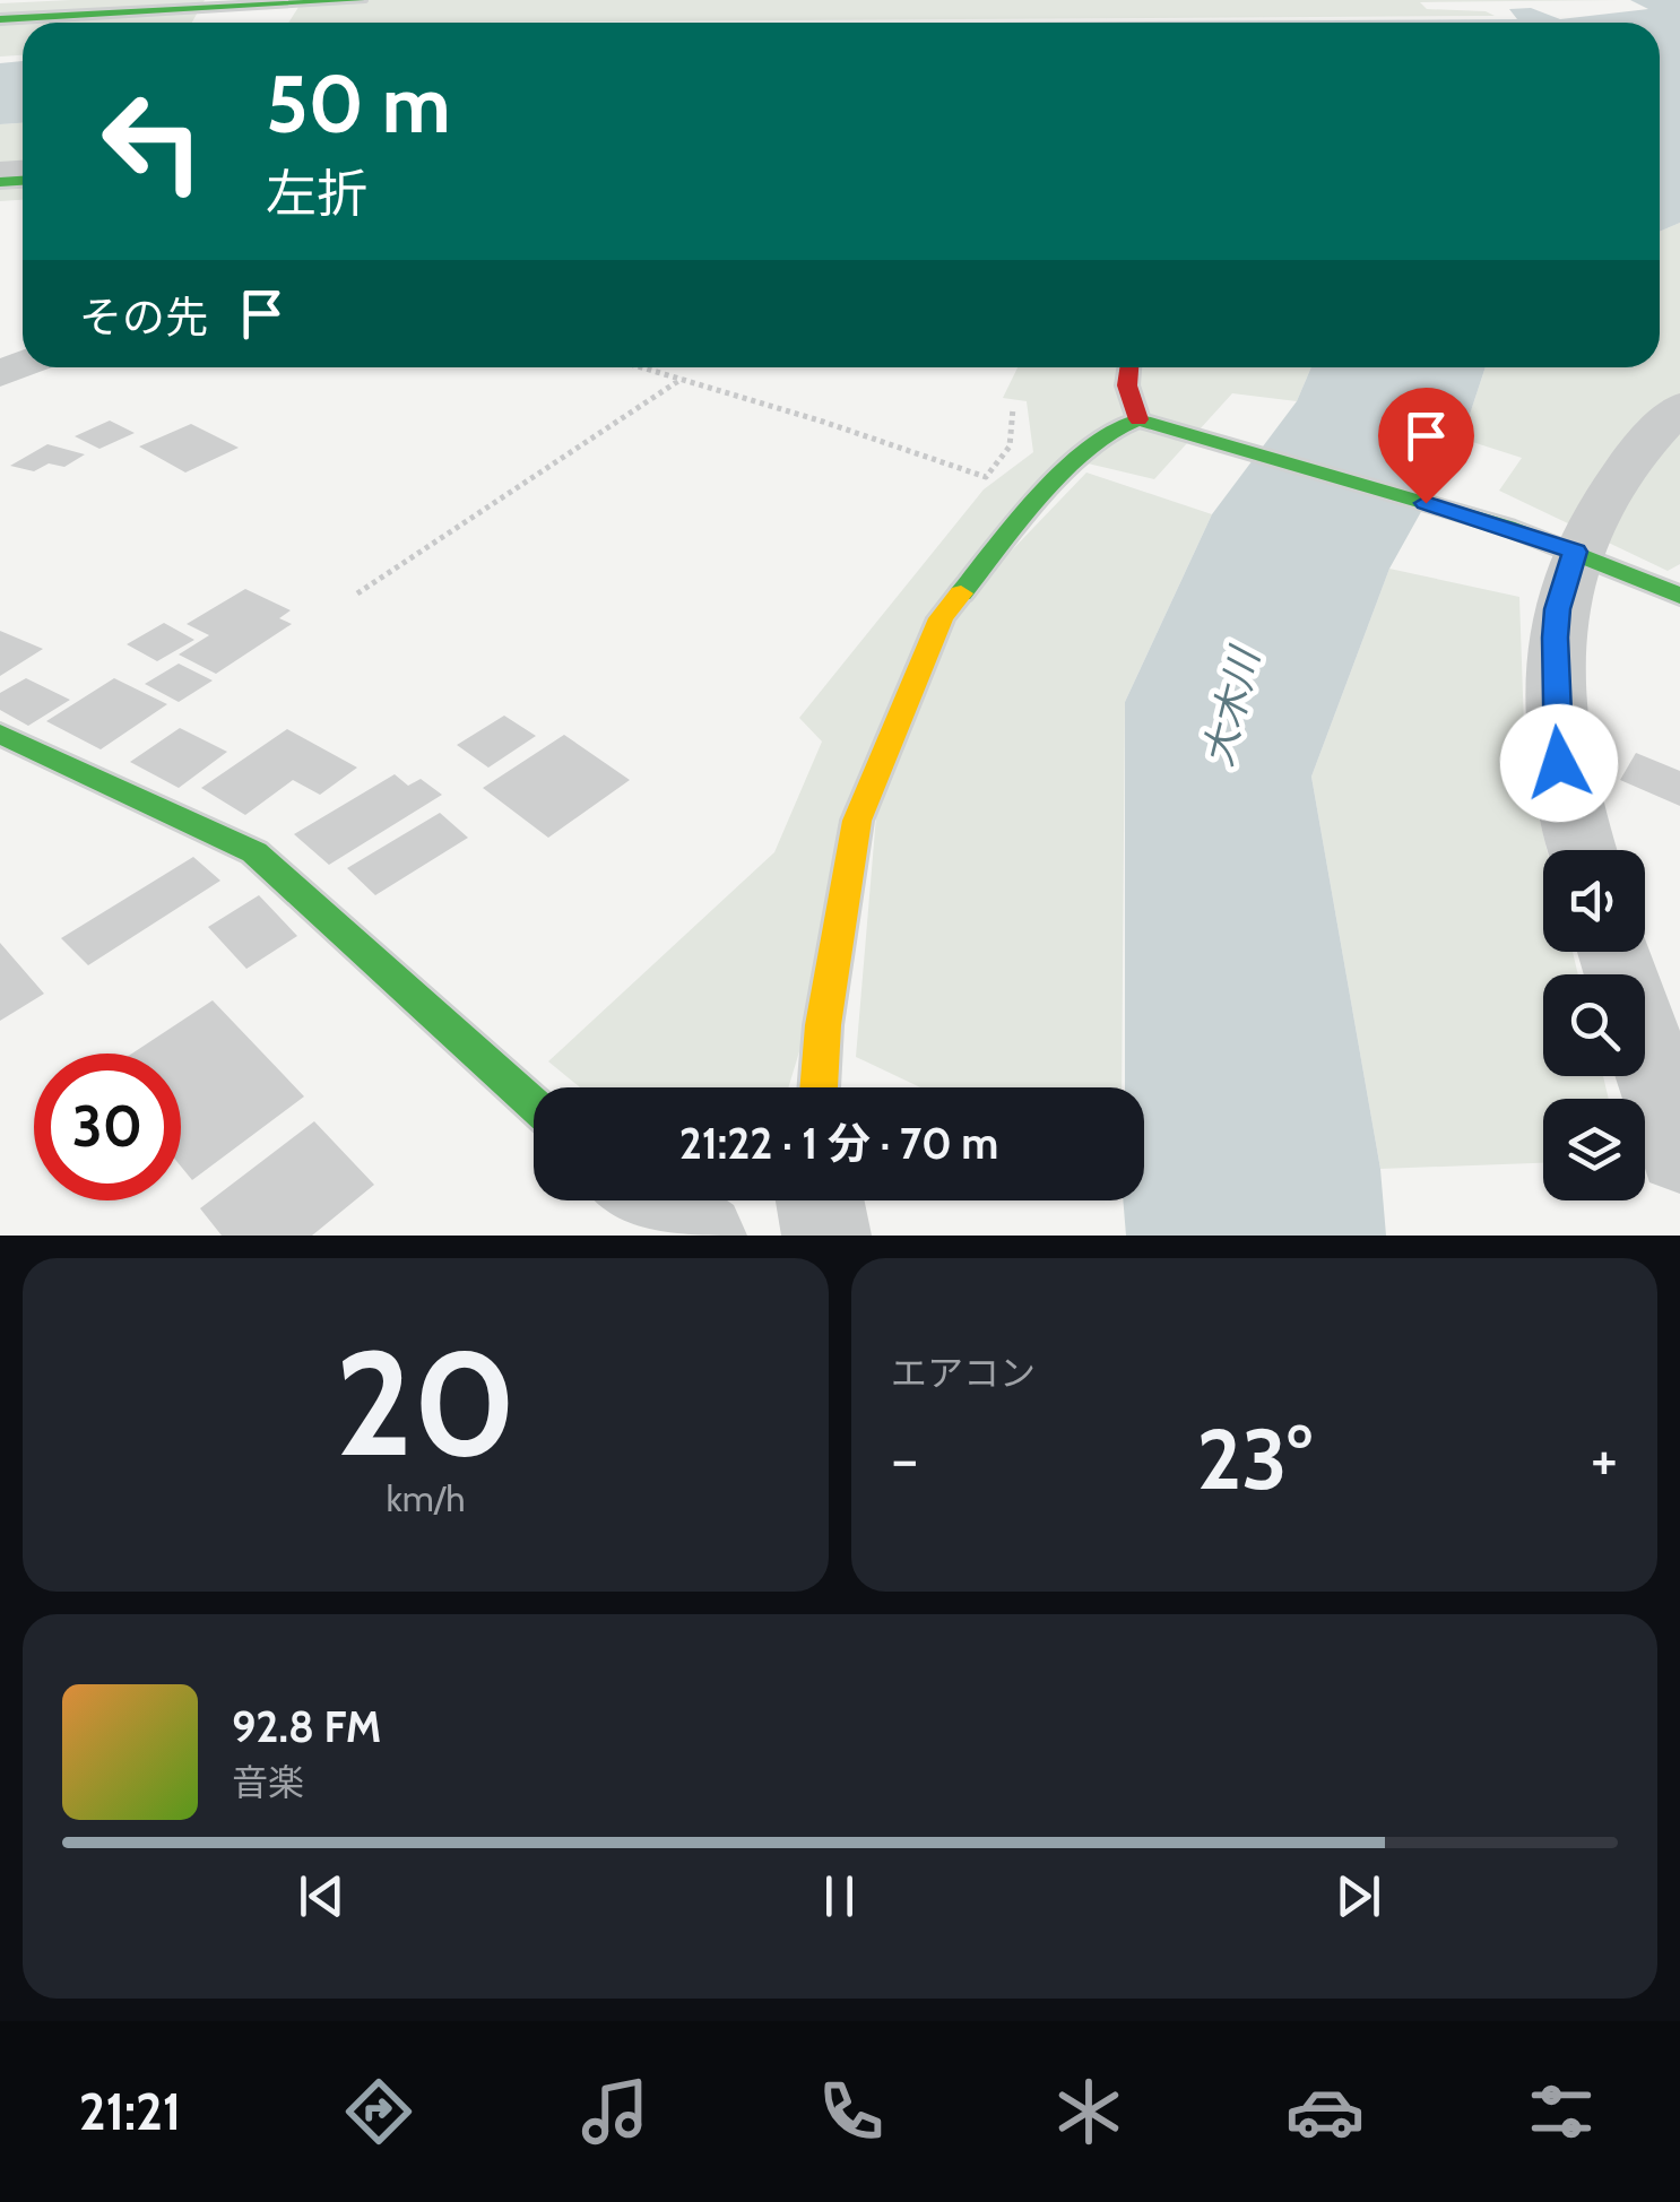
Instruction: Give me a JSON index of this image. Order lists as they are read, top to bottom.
{
  "water": ["大木川"],
  "page": {
    "turn": ["50 m", "左折"],
    "then": "その先",
    "limit": "30",
    "trip": "21:22 · 1 分 · 70 m",
    "tile": [
      ["20", "km/h"],
      "エアコン"
    ],
    "heat": ["−", "23°", "+"],
    "song": ["92.8 FM", "音楽"],
    "tabs": "21:21"
  }
}
